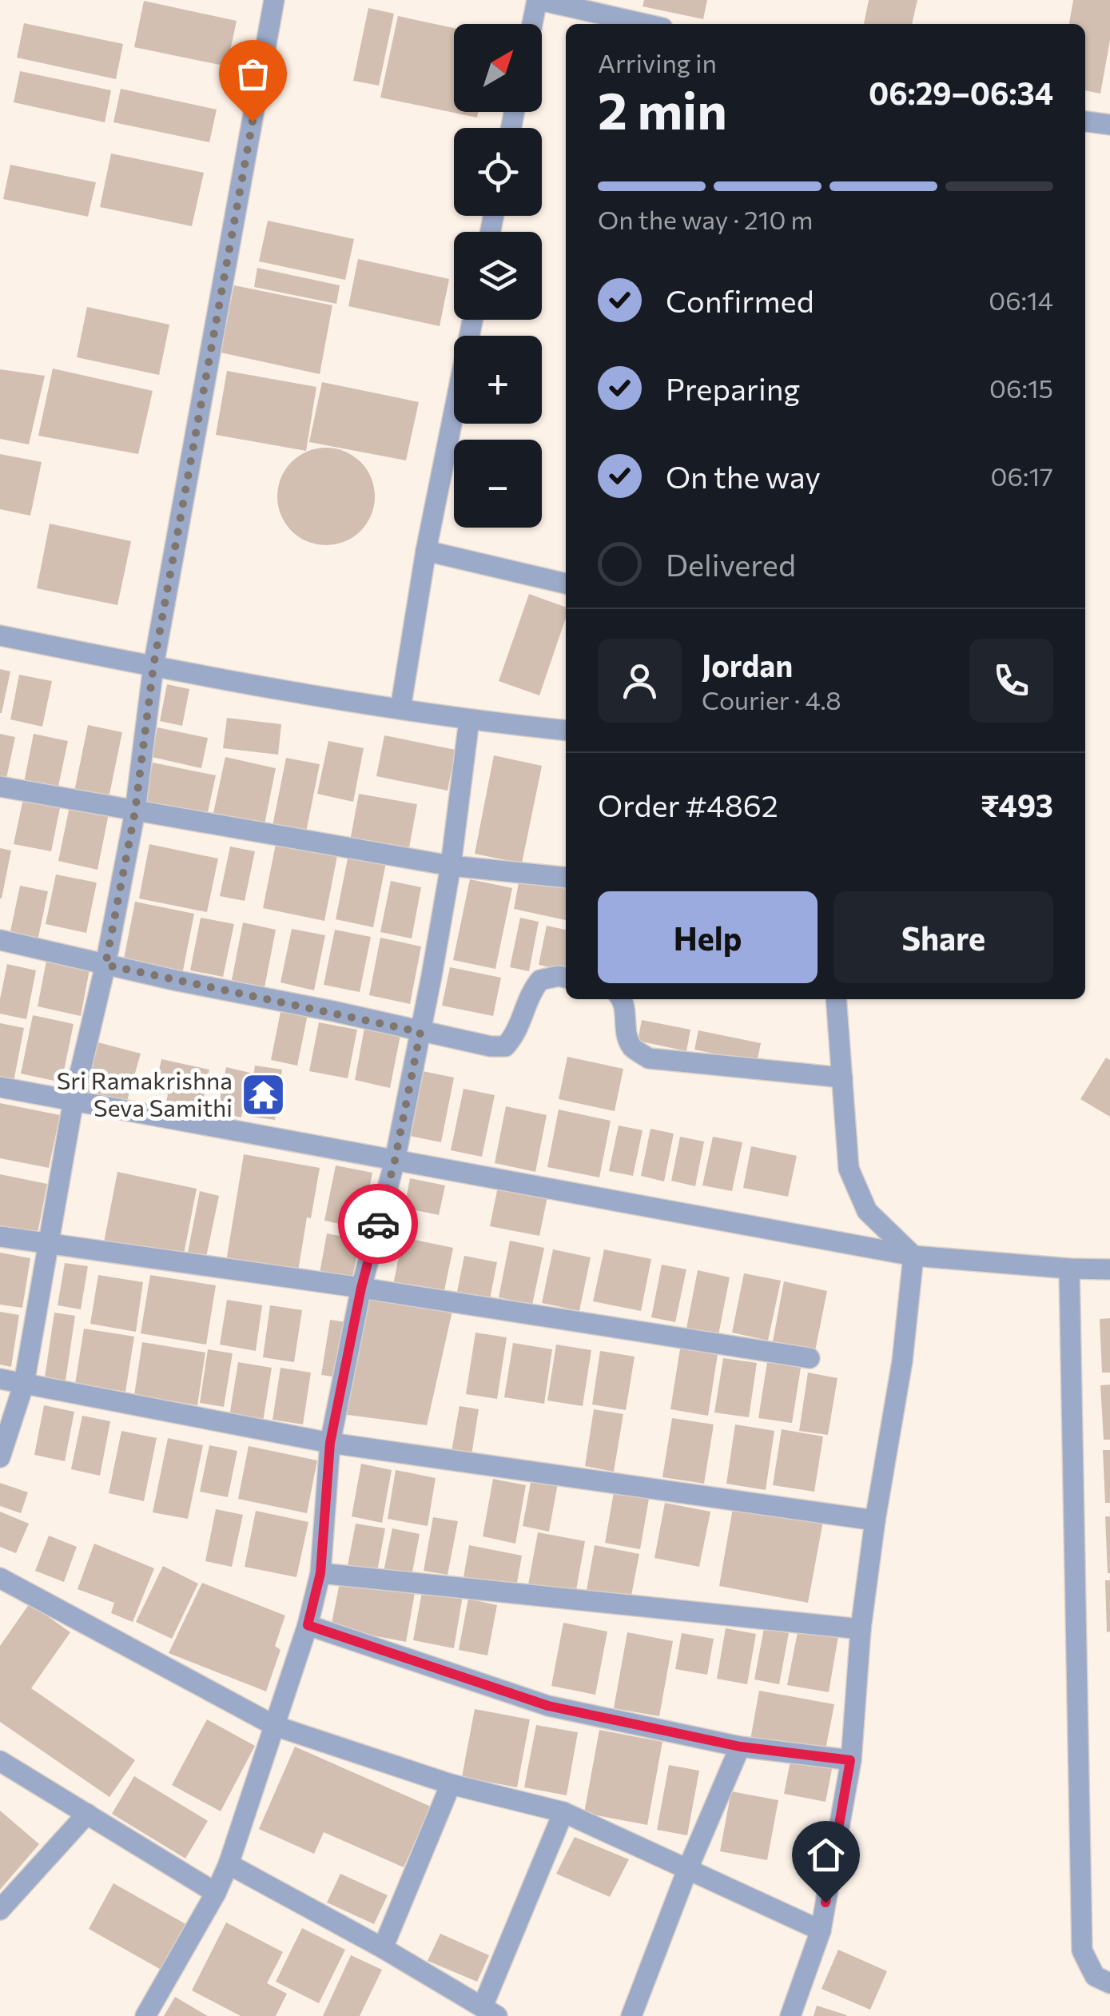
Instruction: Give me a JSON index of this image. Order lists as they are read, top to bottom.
{
  "places": {
    "temple": ["Sri Ramakrishna Seva Samithi"]
  },
  "north": "top right",
  "page": {
    "map_buttons": ["+", "−"],
    "heading": ["2 min", "Arriving in", "06:29–06:34"],
    "panel": [
      "Jordan",
      "Courier · 4.8",
      "Order #4862",
      "₹493"
    ],
    "bar": "On the way · 210 m",
    "list": [
      ["Confirmed", "06:14"],
      ["Preparing", "06:15"],
      ["On the way", "06:17"],
      "Delivered"
    ],
    "buttons": ["Help", "Share"]
  }
}
